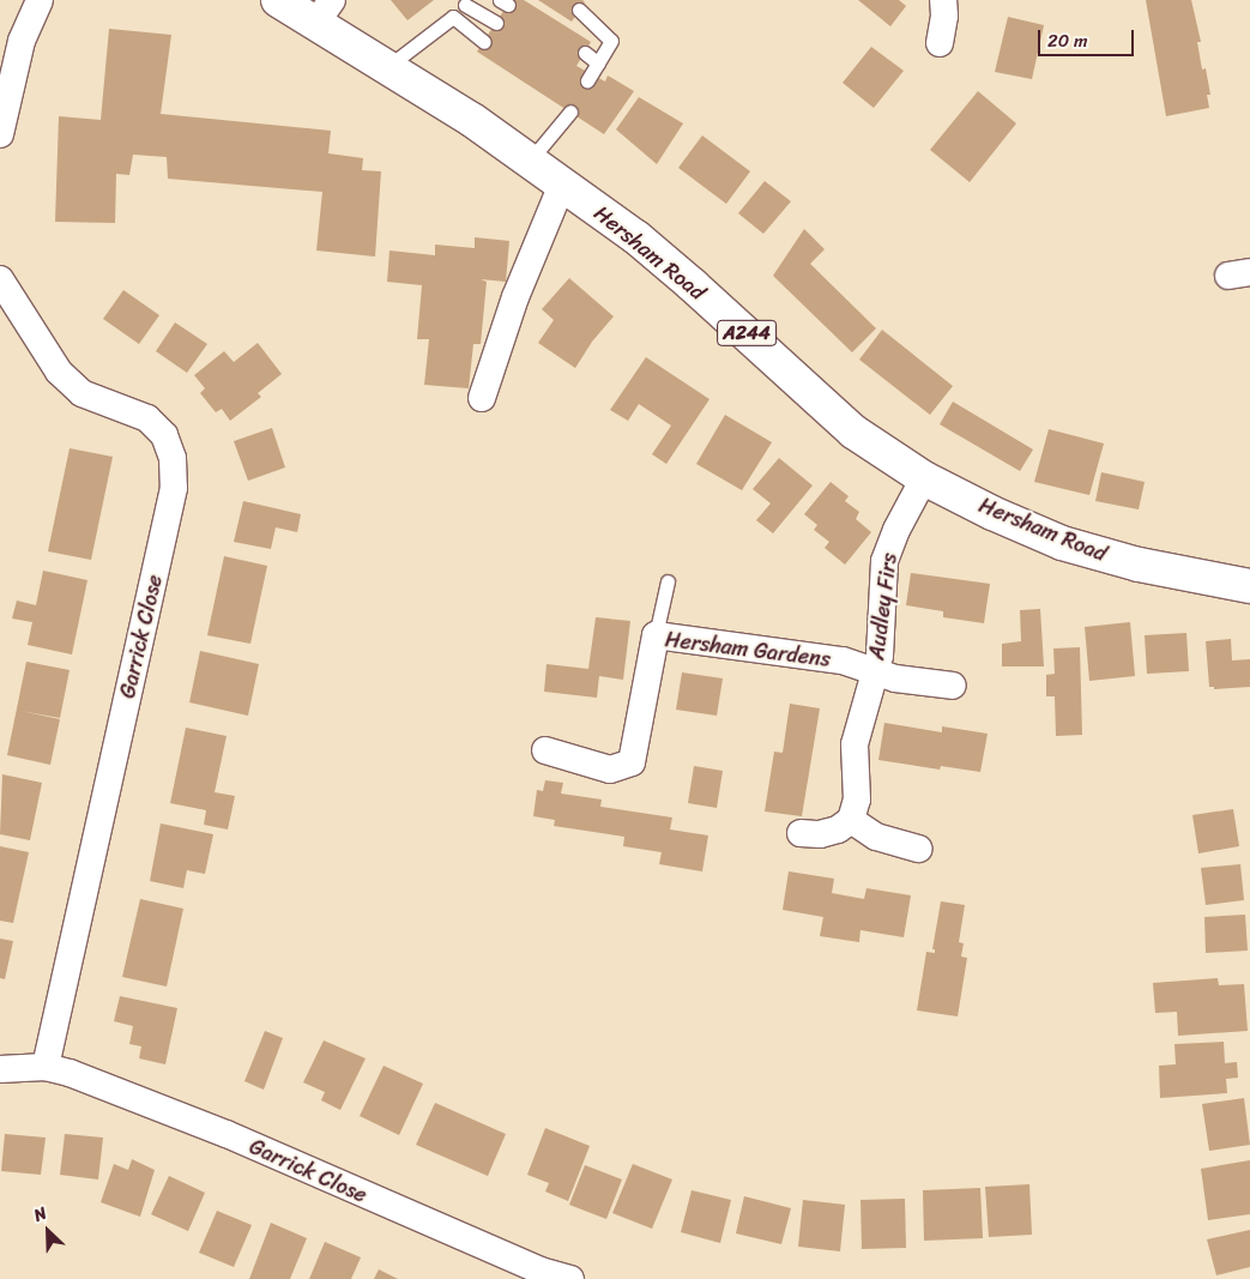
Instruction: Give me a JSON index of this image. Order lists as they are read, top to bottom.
{
  "streets": {
    "main road": ["Hersham Road", "A244"],
    "street": ["Audley Firs", "Garrick Close", "Hersham Gardens"]
  },
  "crossings": [
    ["Hersham Road", "Audley Firs"],
    ["Audley Firs", "Hersham Gardens"]
  ],
  "scale_bar": "20 m",
  "north": "top left"
}
